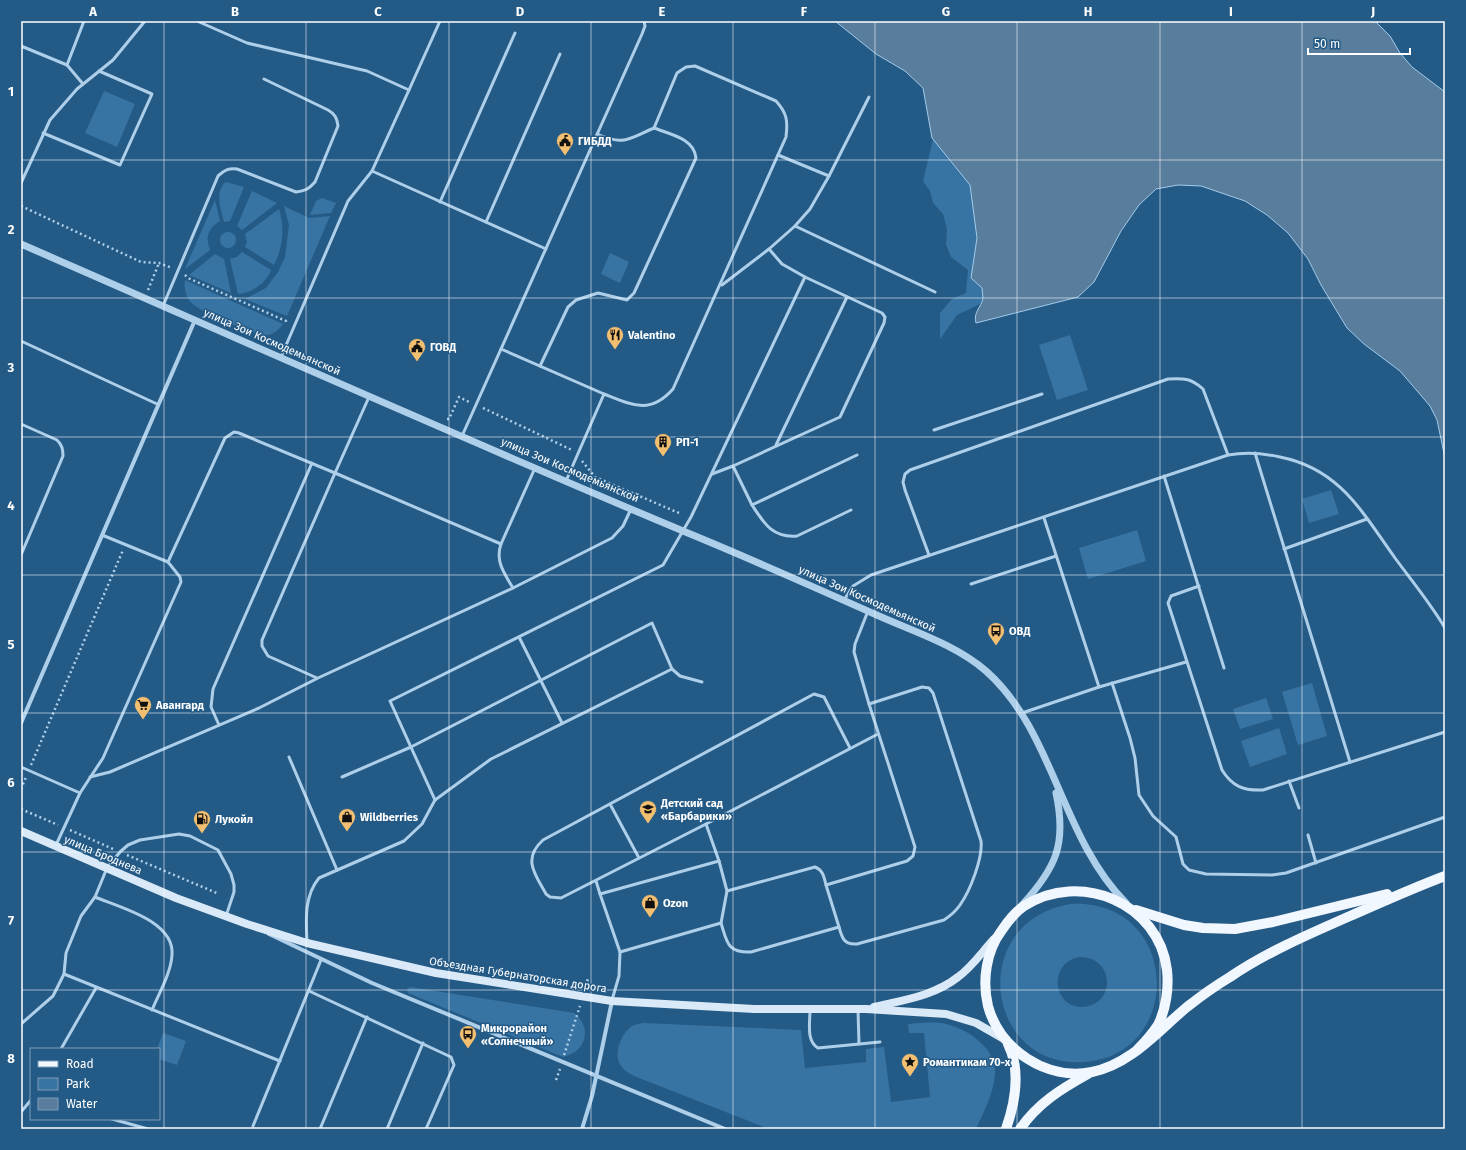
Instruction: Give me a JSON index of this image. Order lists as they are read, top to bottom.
{
  "streets": {
    "main road": ["улица Броднева", "Объездная Губернаторская дорога"],
    "street": ["улица Зои Космодемьянской"]
  },
  "crossings": [
    ["улица Броднева", "Объездная Губернаторская дорога"]
  ],
  "places": {
    "public building": ["ГИБДД", "ГОВД"],
    "restaurant": ["Valentino"],
    "building": ["РП-1"],
    "bus stop": ["ОВД", "Микрорайон «Солнечный»"],
    "supermarket": ["Авангард"],
    "school or university": ["Детский сад «Барбарики»"],
    "shop": ["Wildberries", "Ozon"],
    "fuel station": ["Лукойл"],
    "place": ["Романтикам 70-х"]
  },
  "legend": ["Road", "Park", "Water"],
  "scale_bar": "50 m",
  "grid": {
    "columns": [
      "A",
      "B",
      "C",
      "D",
      "E",
      "F",
      "G",
      "H",
      "I",
      "J"
    ],
    "rows": [
      "1",
      "2",
      "3",
      "4",
      "5",
      "6",
      "7",
      "8"
    ]
  }
}
